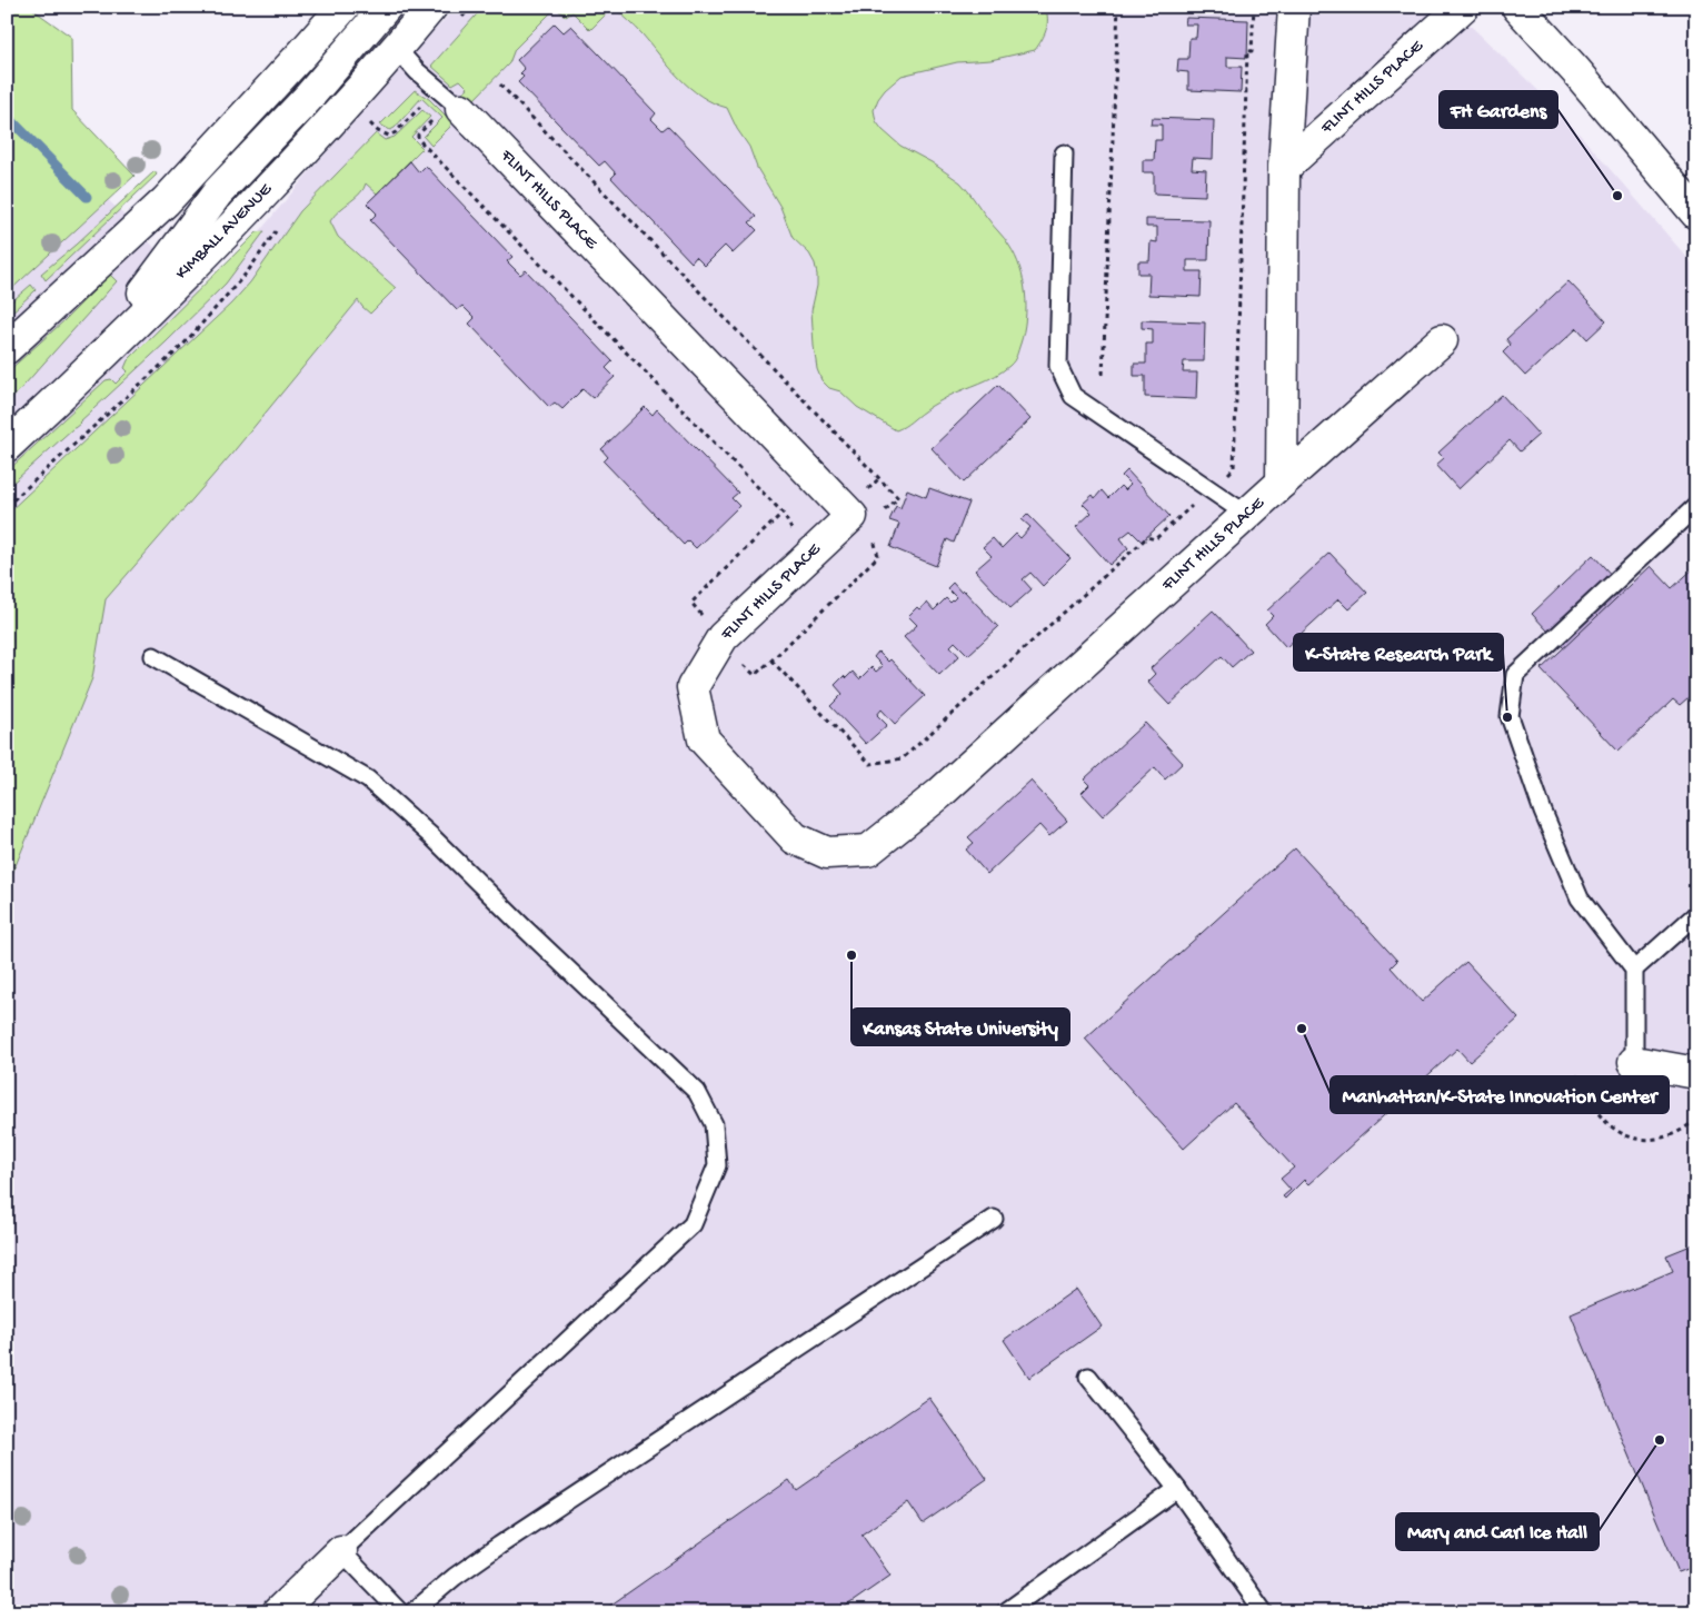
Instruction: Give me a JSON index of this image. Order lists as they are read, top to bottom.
{
  "streets": {
    "street": ["FLINT HILLS PLACE", "KIMBALL AVENUE"]
  },
  "places": [
    "FH Gardens",
    "K-State Research Park",
    "Kansas State University",
    "Manhattan/K-State Innovation Center",
    "Mary and Carl Ice Hall"
  ]
}
